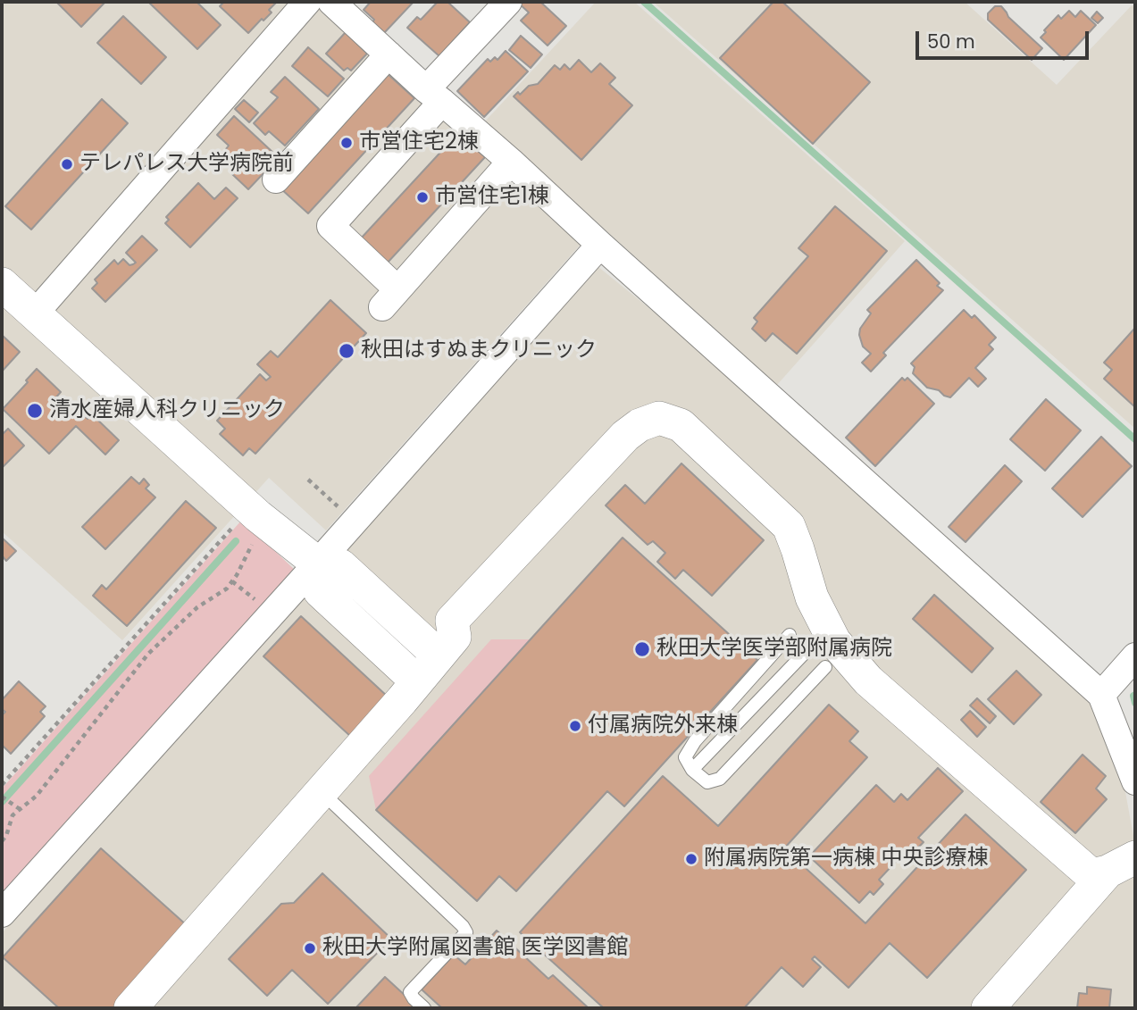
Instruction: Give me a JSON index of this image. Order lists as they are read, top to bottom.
{
  "places": [
    "市営住宅2棟",
    "テレパレス大学病院前",
    "市営住宅1棟",
    "秋田はすぬまクリニック",
    "清水産婦人科クリニック",
    "秋田大学医学部附属病院",
    "付属病院外来棟",
    "附属病院第一病棟 中央診療棟",
    "秋田大学附属図書館 医学図書館"
  ],
  "scale_bar": "50 m"
}
